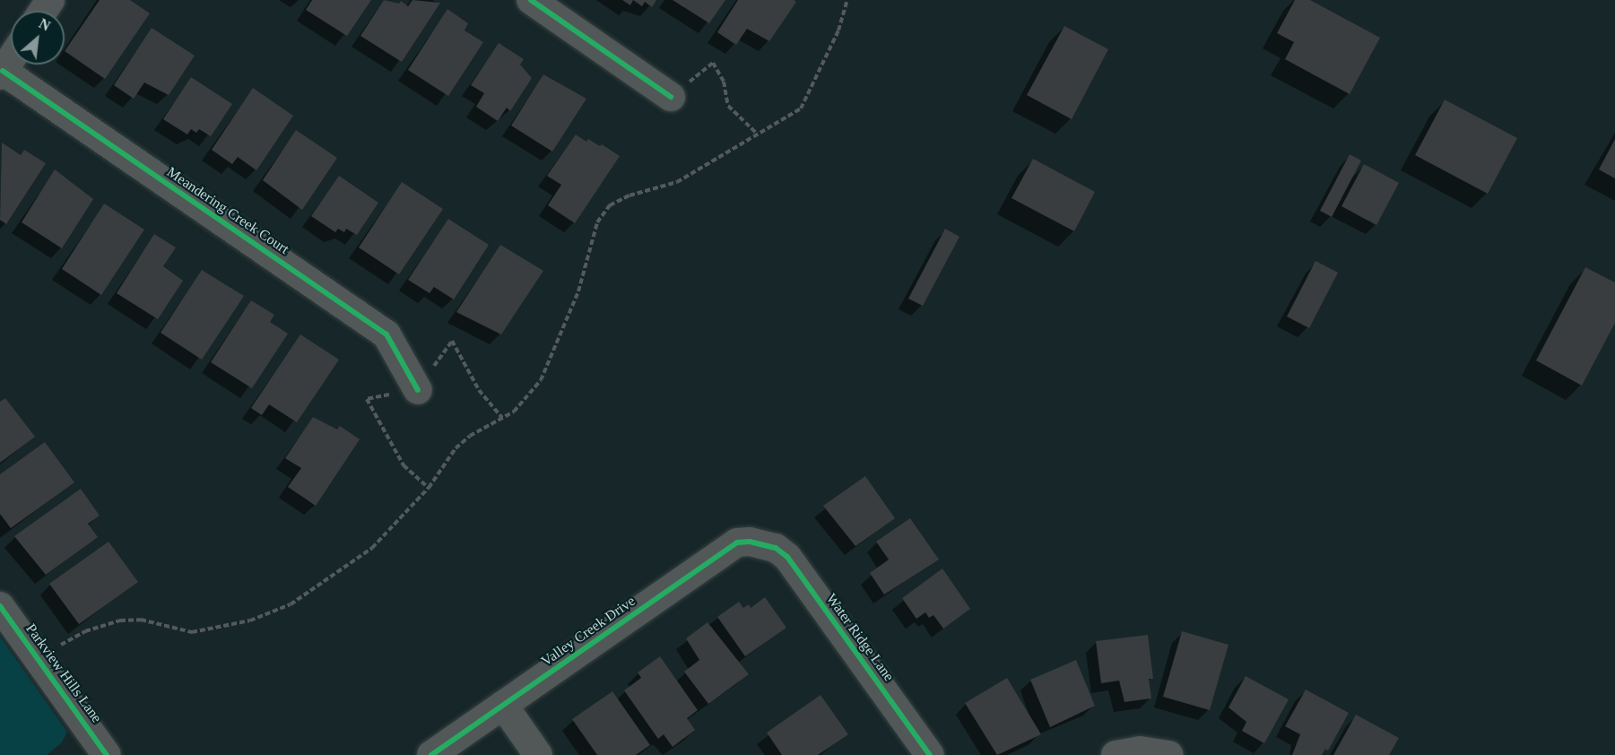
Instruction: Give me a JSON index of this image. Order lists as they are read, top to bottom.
{
  "streets": {
    "street": [
      "Meandering Creek Court",
      "Valley Creek Drive",
      "Water Ridge Lane",
      "Parkview Hills Lane"
    ]
  },
  "crossings": [
    ["Valley Creek Drive", "Water Ridge Lane"]
  ],
  "north": "top right"
}
